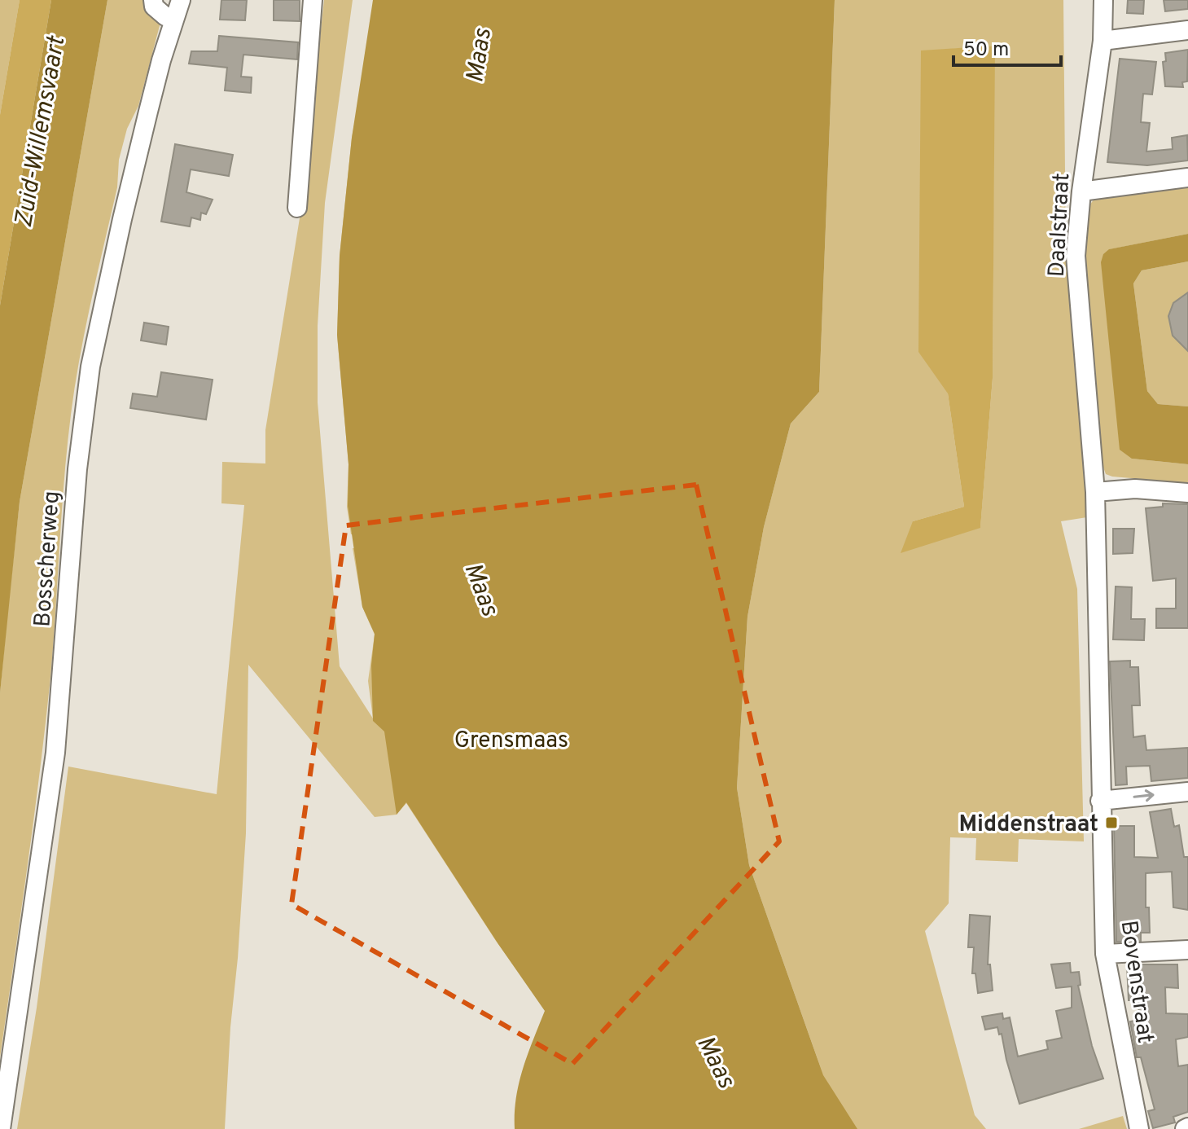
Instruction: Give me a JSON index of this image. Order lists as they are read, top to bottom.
{
  "streets": {
    "street": ["Daalstraat", "Bosscherweg", "Bovenstraat"]
  },
  "water": ["Maas", "Zuid-Willemsvaart"],
  "parks": ["Grensmaas"],
  "places": {
    "transit": ["Middenstraat"]
  },
  "scale_bar": "50 m"
}
